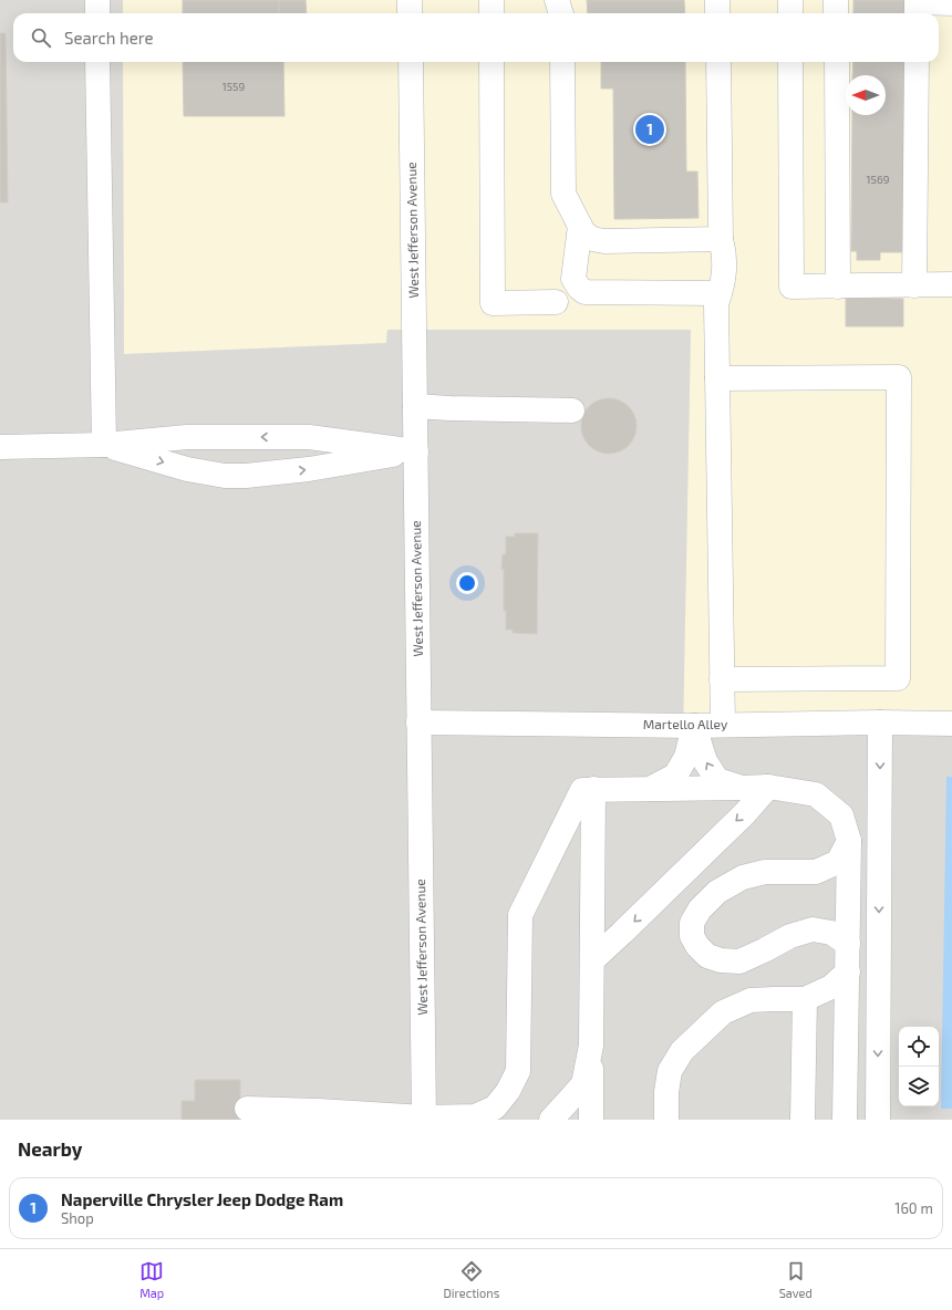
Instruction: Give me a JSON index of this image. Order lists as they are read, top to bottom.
{
  "streets": {
    "street": ["West Jefferson Avenue", "Martello Alley"]
  },
  "crossings": [
    ["West Jefferson Avenue", "Martello Alley"]
  ],
  "house_numbers": ["1559", "1569"],
  "north": "left",
  "page": {
    "search": "Search here",
    "pins": "1",
    "heading": "Nearby",
    "list": [
      {
        "mark": "1",
        "name": "Naperville Chrysler Jeep Dodge Ram",
        "note": "Shop",
        "value": "160 m"
      }
    ],
    "nav": ["Map", "Directions", "Saved"]
  }
}
